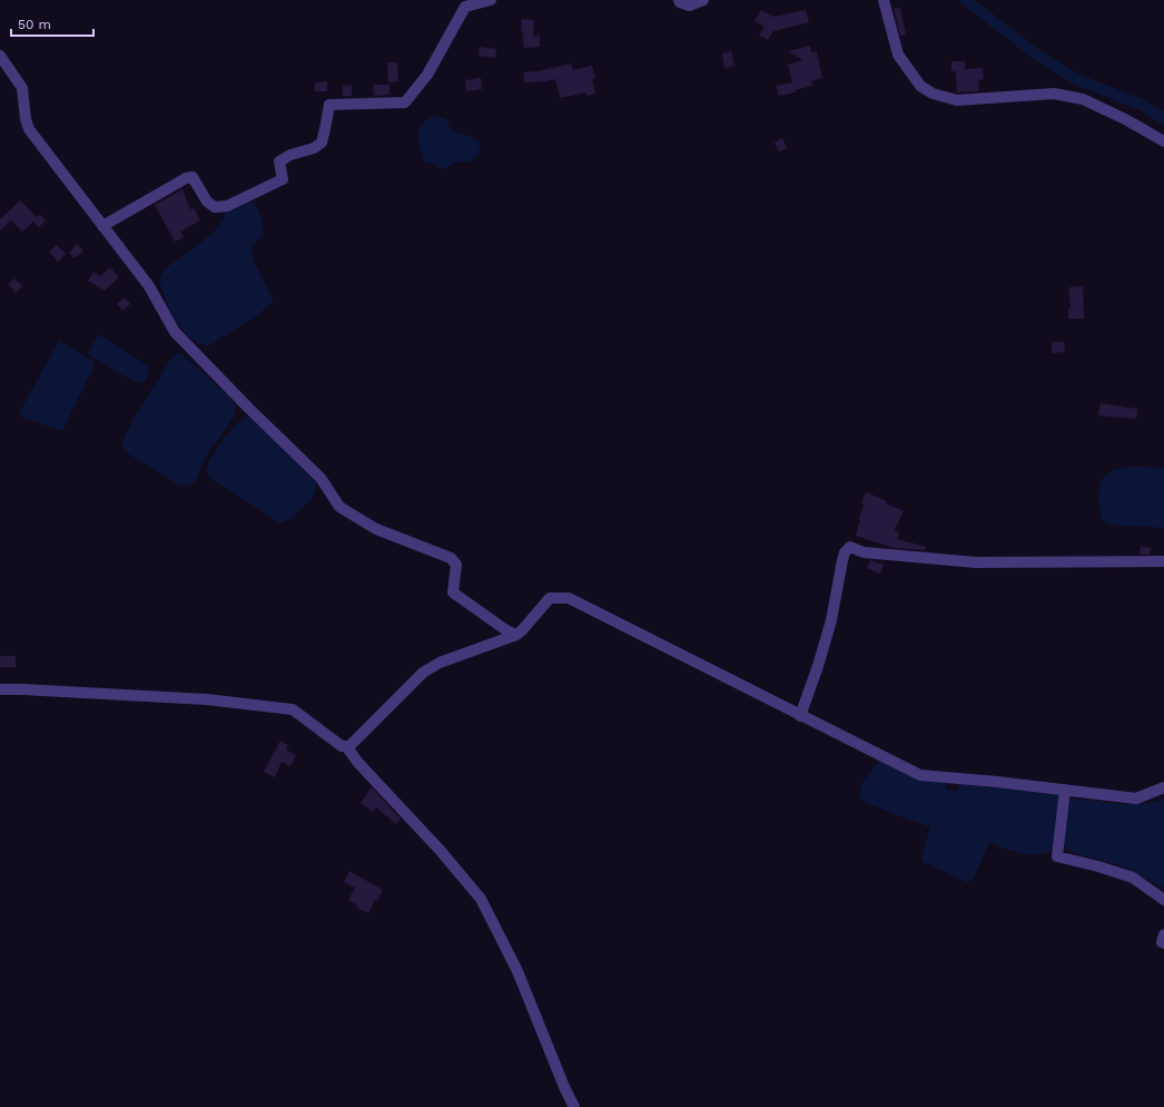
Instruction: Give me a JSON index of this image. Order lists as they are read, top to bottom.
{
  "scale_bar": "50 m"
}
